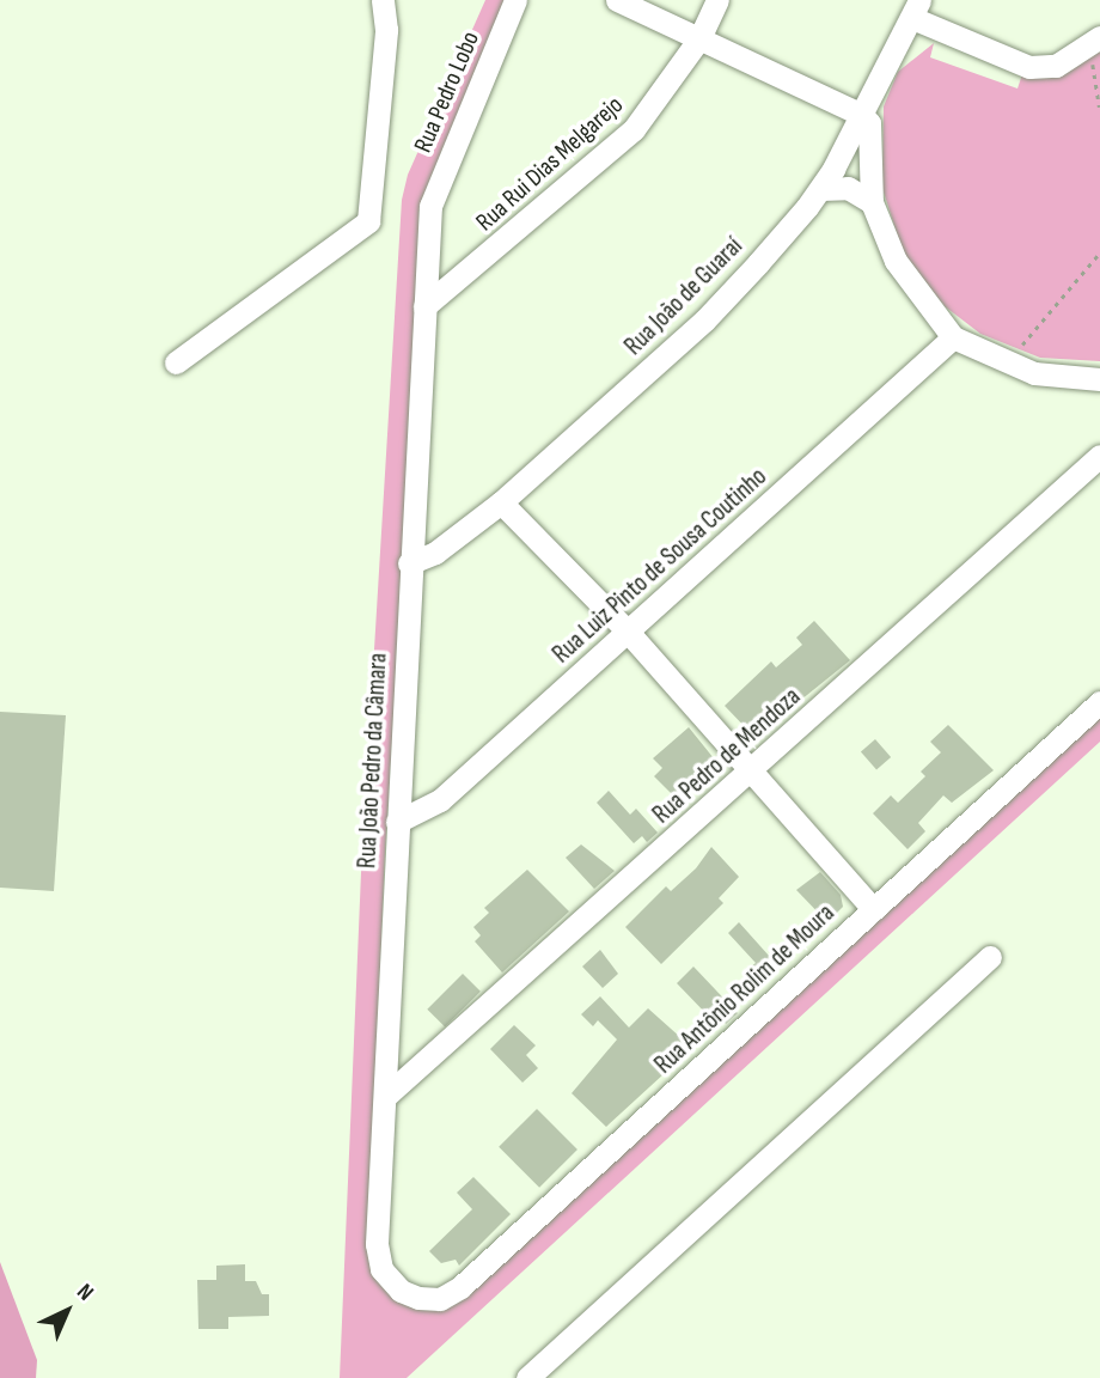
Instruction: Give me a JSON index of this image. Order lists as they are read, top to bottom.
{
  "streets": {
    "street": [
      "Rua Pedro Lobo",
      "Rua Rui Dias Melgarejo",
      "Rua João de Guaraí",
      "Rua Luiz Pinto de Sousa Coutinho",
      "Rua Pedro de Mendoza",
      "Rua João Pedro da Câmara",
      "Rua Antônio Rolim de Moura"
    ]
  },
  "crossings": [
    ["Rua Pedro Lobo", "Rua João Pedro da Câmara"],
    ["Rua Rui Dias Melgarejo", "Rua João Pedro da Câmara"],
    ["Rua João de Guaraí", "Rua João Pedro da Câmara"],
    ["Rua Luiz Pinto de Sousa Coutinho", "Rua João Pedro da Câmara"],
    ["Rua Pedro de Mendoza", "Rua João Pedro da Câmara"],
    ["Rua João Pedro da Câmara", "Rua Antônio Rolim de Moura"]
  ],
  "north": "top right"
}
